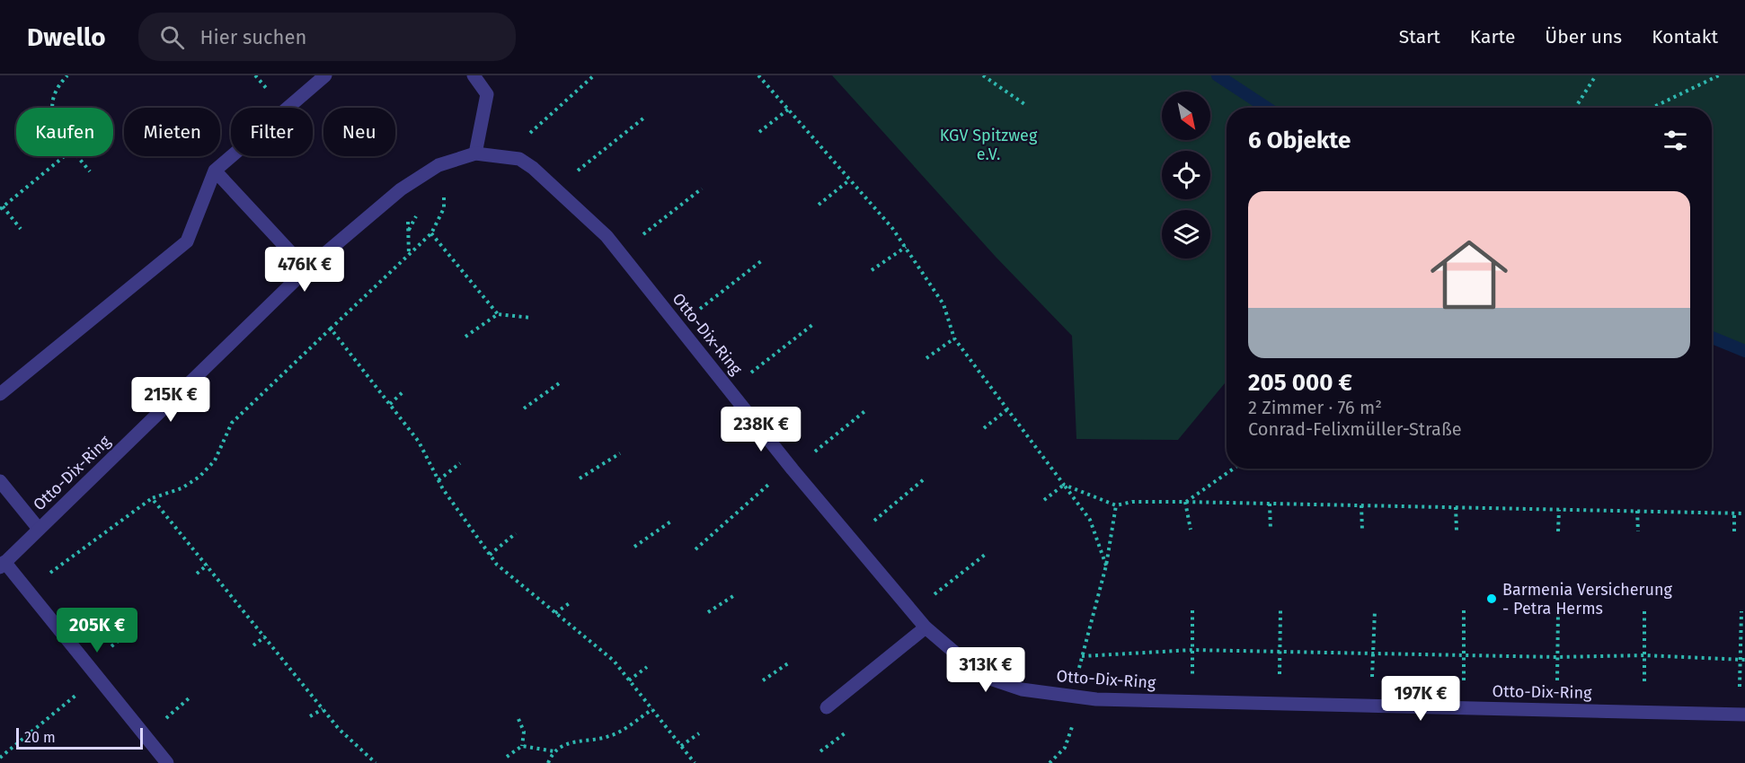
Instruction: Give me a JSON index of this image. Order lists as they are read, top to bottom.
{
  "streets": {
    "street": ["Otto-Dix-Ring"]
  },
  "parks": ["KGV Spitzweg e.V."],
  "places": ["Barmenia Versicherung - Petra Herms"],
  "scale_bar": "20 m",
  "north": "bottom right",
  "page": {
    "header": "Dwello",
    "search": "Hier suchen",
    "nav": [
      "Start",
      "Karte",
      "Über uns",
      "Kontakt"
    ],
    "chip": [
      "Kaufen",
      "Mieten",
      "Filter",
      "Neu"
    ],
    "heading": "6 Objekte",
    "list": [
      {
        "name": "205 000 €",
        "note": "2 Zimmer · 76 m² · Conrad-Felixmüller-Straße"
      }
    ],
    "price": [
      "476K €",
      "215K €",
      "238K €",
      "205K €",
      "313K €",
      "197K €"
    ],
    "scale": "20 m"
  }
}
